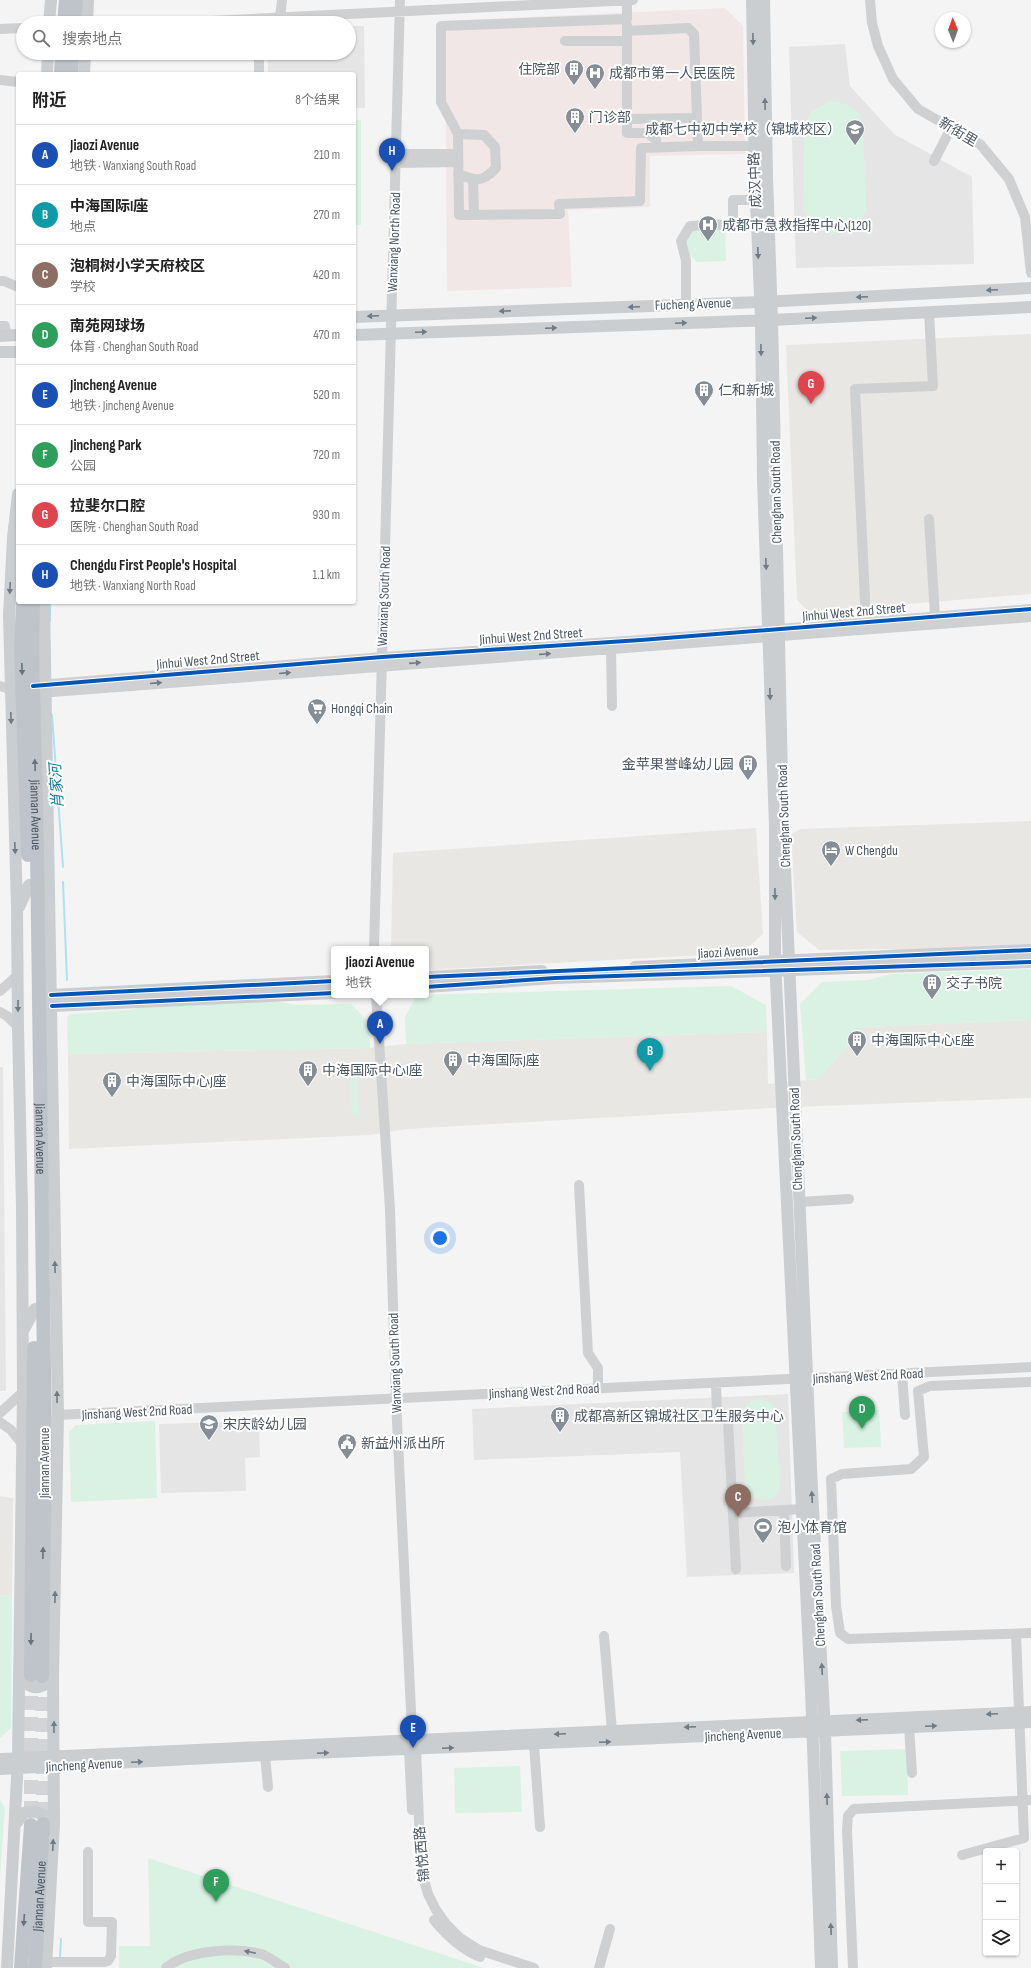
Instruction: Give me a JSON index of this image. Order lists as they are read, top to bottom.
{
  "streets": {
    "highway": ["Jiannan Avenue"],
    "main road": [
      "成汉中路",
      "Fucheng Avenue",
      "Chenghan South Road",
      "Jiaozi Avenue",
      "Jincheng Avenue"
    ],
    "street": [
      "新街里",
      "Wanxiang North Road",
      "Wanxiang South Road",
      "Jinhui West 2nd Street",
      "Jinshang West 2nd Road",
      "锦悦西路"
    ]
  },
  "crossings": [
    ["成汉中路", "Fucheng Avenue"],
    ["成汉中路", "Chenghan South Road"],
    ["Wanxiang North Road", "Fucheng Avenue"],
    ["Wanxiang North Road", "Wanxiang South Road"],
    ["Fucheng Avenue", "Chenghan South Road"],
    ["Fucheng Avenue", "Wanxiang South Road"],
    ["Chenghan South Road", "Jinhui West 2nd Street"],
    ["Chenghan South Road", "Jiaozi Avenue"],
    ["Chenghan South Road", "Jinshang West 2nd Road"],
    ["Chenghan South Road", "Jincheng Avenue"],
    ["Wanxiang South Road", "Jinhui West 2nd Street"],
    ["Wanxiang South Road", "Jinshang West 2nd Road"],
    ["Wanxiang South Road", "Jincheng Avenue"],
    ["Wanxiang South Road", "锦悦西路"],
    ["Jinhui West 2nd Street", "Jiannan Avenue"],
    ["Jincheng Avenue", "锦悦西路"]
  ],
  "water": ["肖家河"],
  "places": {
    "building": [
      "住院部",
      "门诊部",
      "仁和新城",
      "金苹果誉峰幼儿园",
      "交子书院",
      "中海国际中心E座",
      "中海国际J座",
      "中海国际中心I座",
      "中海国际中心J座",
      "成都高新区锦城社区卫生服务中心"
    ],
    "hospital": ["成都市第一人民医院", "成都市急救指挥中心(120)"],
    "school or university": ["成都七中初中学校（锦城校区）", "宋庆龄幼儿园"],
    "supermarket": ["Hongqi Chain"],
    "hotel": ["W Chengdu"],
    "public building": ["新益州派出所"],
    "sports": ["泡小体育馆"]
  },
  "north": "top",
  "page": {
    "search": "搜索地点",
    "heading": ["附近", "8个结果"],
    "list": [
      {
        "mark": "A",
        "name": "Jiaozi Avenue",
        "note": "地铁 · Wanxiang South Road",
        "value": "210 m"
      },
      {
        "mark": "B",
        "name": "中海国际I座",
        "note": "地点",
        "value": "270 m"
      },
      {
        "mark": "C",
        "name": "泡桐树小学天府校区",
        "note": "学校",
        "value": "420 m"
      },
      {
        "mark": "D",
        "name": "南苑网球场",
        "note": "体育 · Chenghan South Road",
        "value": "470 m"
      },
      {
        "mark": "E",
        "name": "Jincheng Avenue",
        "note": "地铁 · Jincheng Avenue",
        "value": "520 m"
      },
      {
        "mark": "F",
        "name": "Jincheng Park",
        "note": "公园",
        "value": "720 m"
      },
      {
        "mark": "G",
        "name": "拉斐尔口腔",
        "note": "医院 · Chenghan South Road",
        "value": "930 m"
      },
      {
        "mark": "H",
        "name": "Chengdu First People's Hospital",
        "note": "地铁 · Wanxiang North Road",
        "value": "1.1 km"
      }
    ],
    "pins": [
      "H",
      "G",
      "A",
      "B",
      "D",
      "C",
      "E",
      "F"
    ],
    "popup": ["Jiaozi Avenue", "地铁"],
    "map_buttons": ["+", "−"]
  }
}
